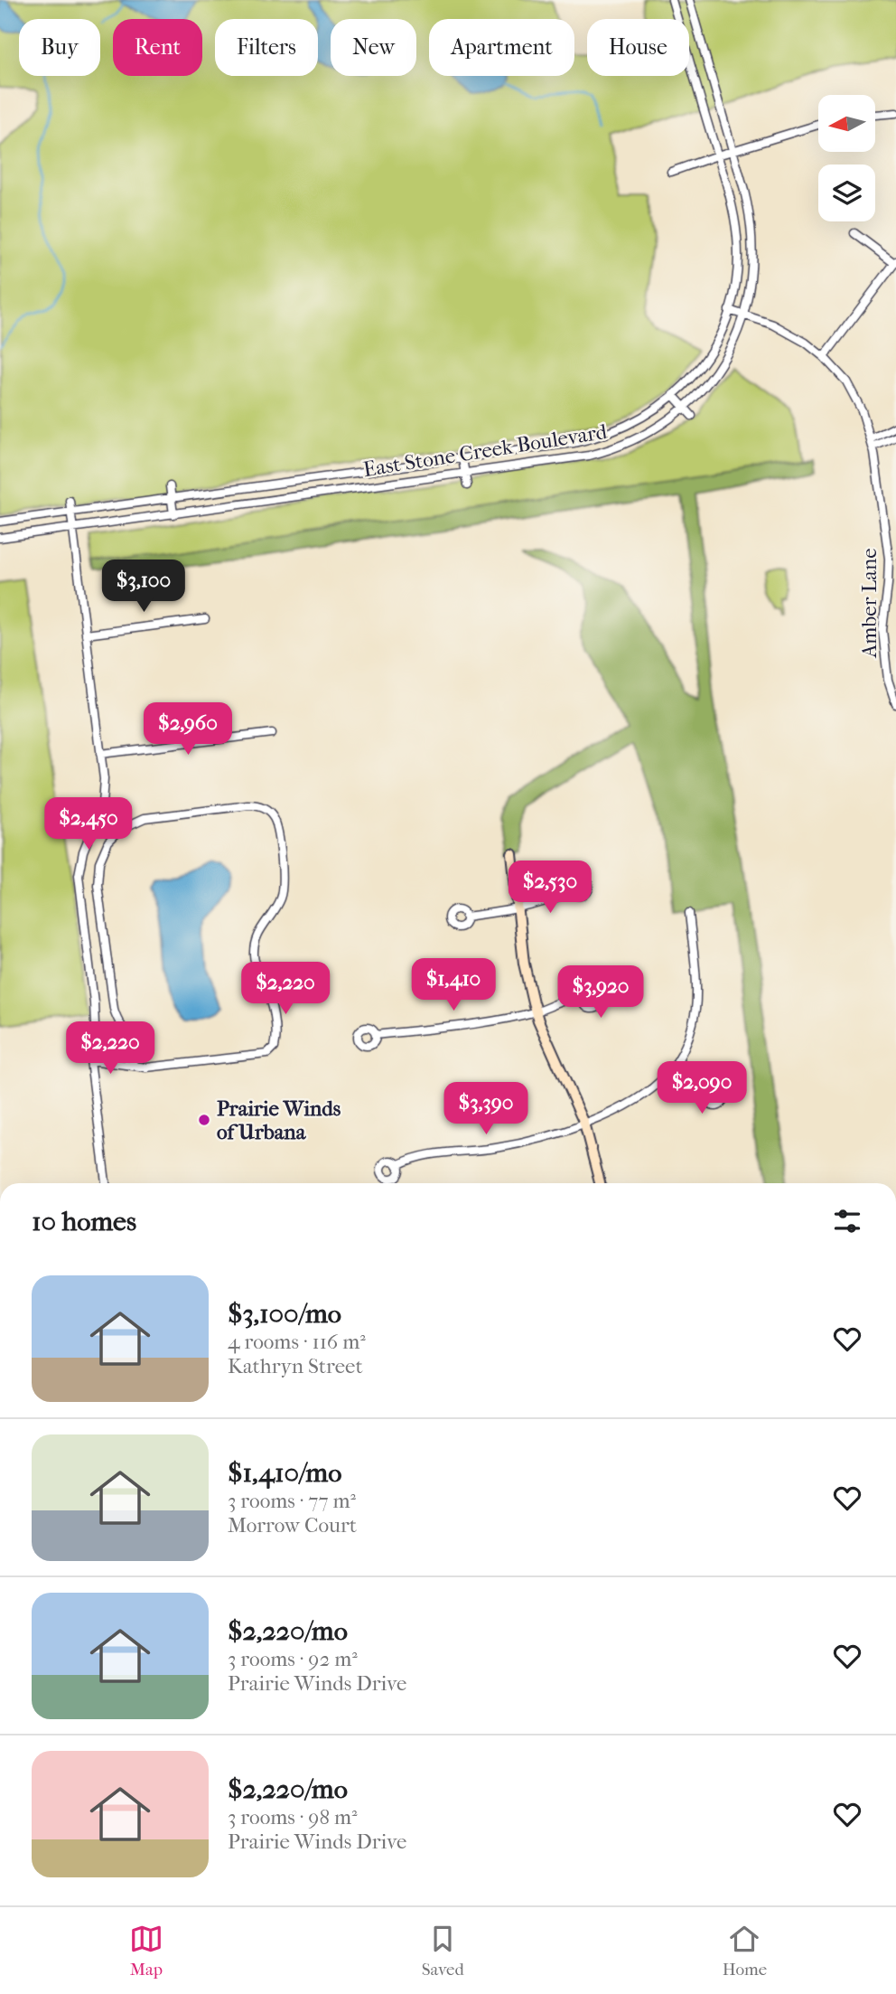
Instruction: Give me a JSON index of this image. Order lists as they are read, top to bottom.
{
  "streets": {
    "street": ["East Stone Creek Boulevard", "Amber Lane"]
  },
  "crossings": [
    ["East Stone Creek Boulevard", "Amber Lane"]
  ],
  "places": ["Prairie Winds of Urbana"],
  "north": "left",
  "page": {
    "chip": [
      "Buy",
      "Rent",
      "Filters",
      "New",
      "Apartment",
      "House"
    ],
    "price": [
      "$3,100",
      "$2,960",
      "$2,450",
      "$2,530",
      "$1,410",
      "$2,220",
      "$3,920",
      "$2,220",
      "$2,090",
      "$3,390"
    ],
    "heading": "10 homes",
    "list": [
      {
        "name": "$3,100/mo",
        "note": "4 rooms · 116 m² · Kathryn Street"
      },
      {
        "name": "$1,410/mo",
        "note": "3 rooms · 77 m² · Morrow Court"
      },
      {
        "name": "$2,220/mo",
        "note": "3 rooms · 92 m² · Prairie Winds Drive"
      },
      {
        "name": "$2,220/mo",
        "note": "3 rooms · 98 m² · Prairie Winds Drive"
      }
    ],
    "tabs": ["Map", "Saved", "Home"]
  }
}
